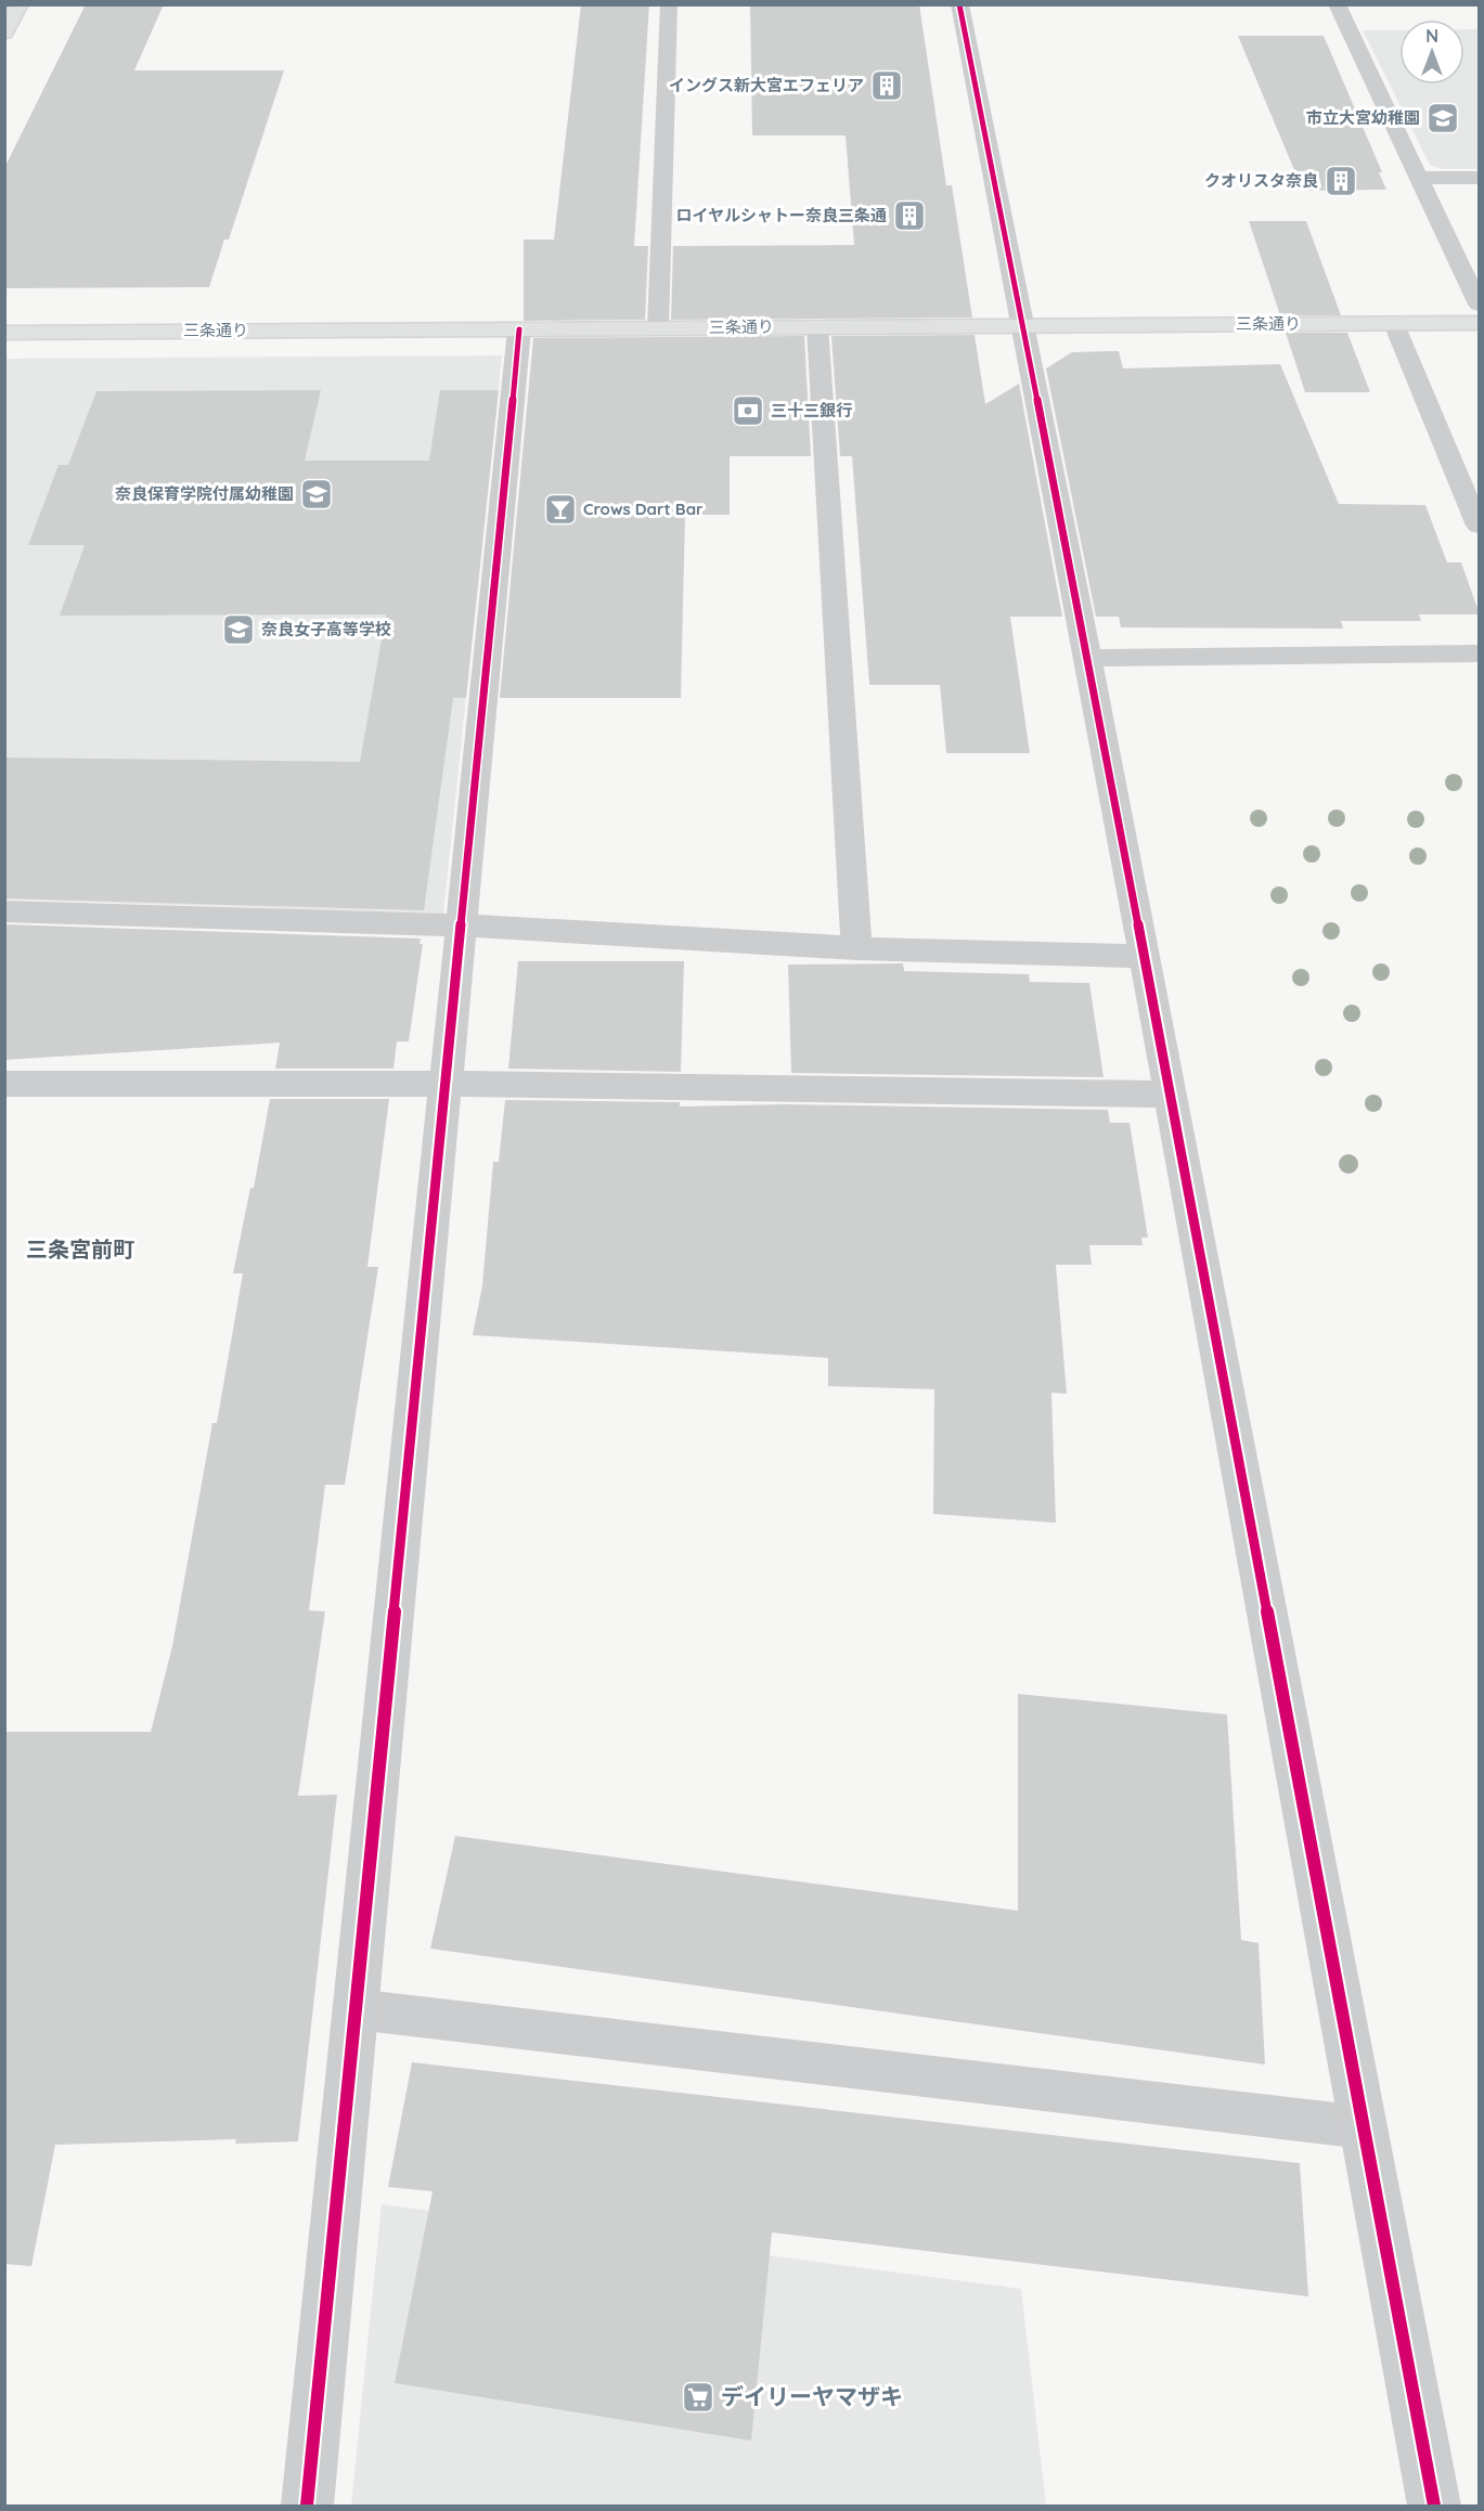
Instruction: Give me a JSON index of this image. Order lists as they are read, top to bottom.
{
  "streets": {
    "street": ["三条通り"]
  },
  "districts": ["三条宮前町"],
  "places": {
    "building": ["イングス新大宮エフェリア", "クオリスタ奈良", "ロイヤルシャトー奈良三条通"],
    "school or university": ["市立大宮幼稚園", "奈良保育学院付属幼稚園", "奈良女子高等学校"],
    "bank": ["三十三銀行"],
    "bar": ["Crows Dart Bar"],
    "supermarket": ["デイリーヤマザキ"]
  },
  "north": "top"
}
